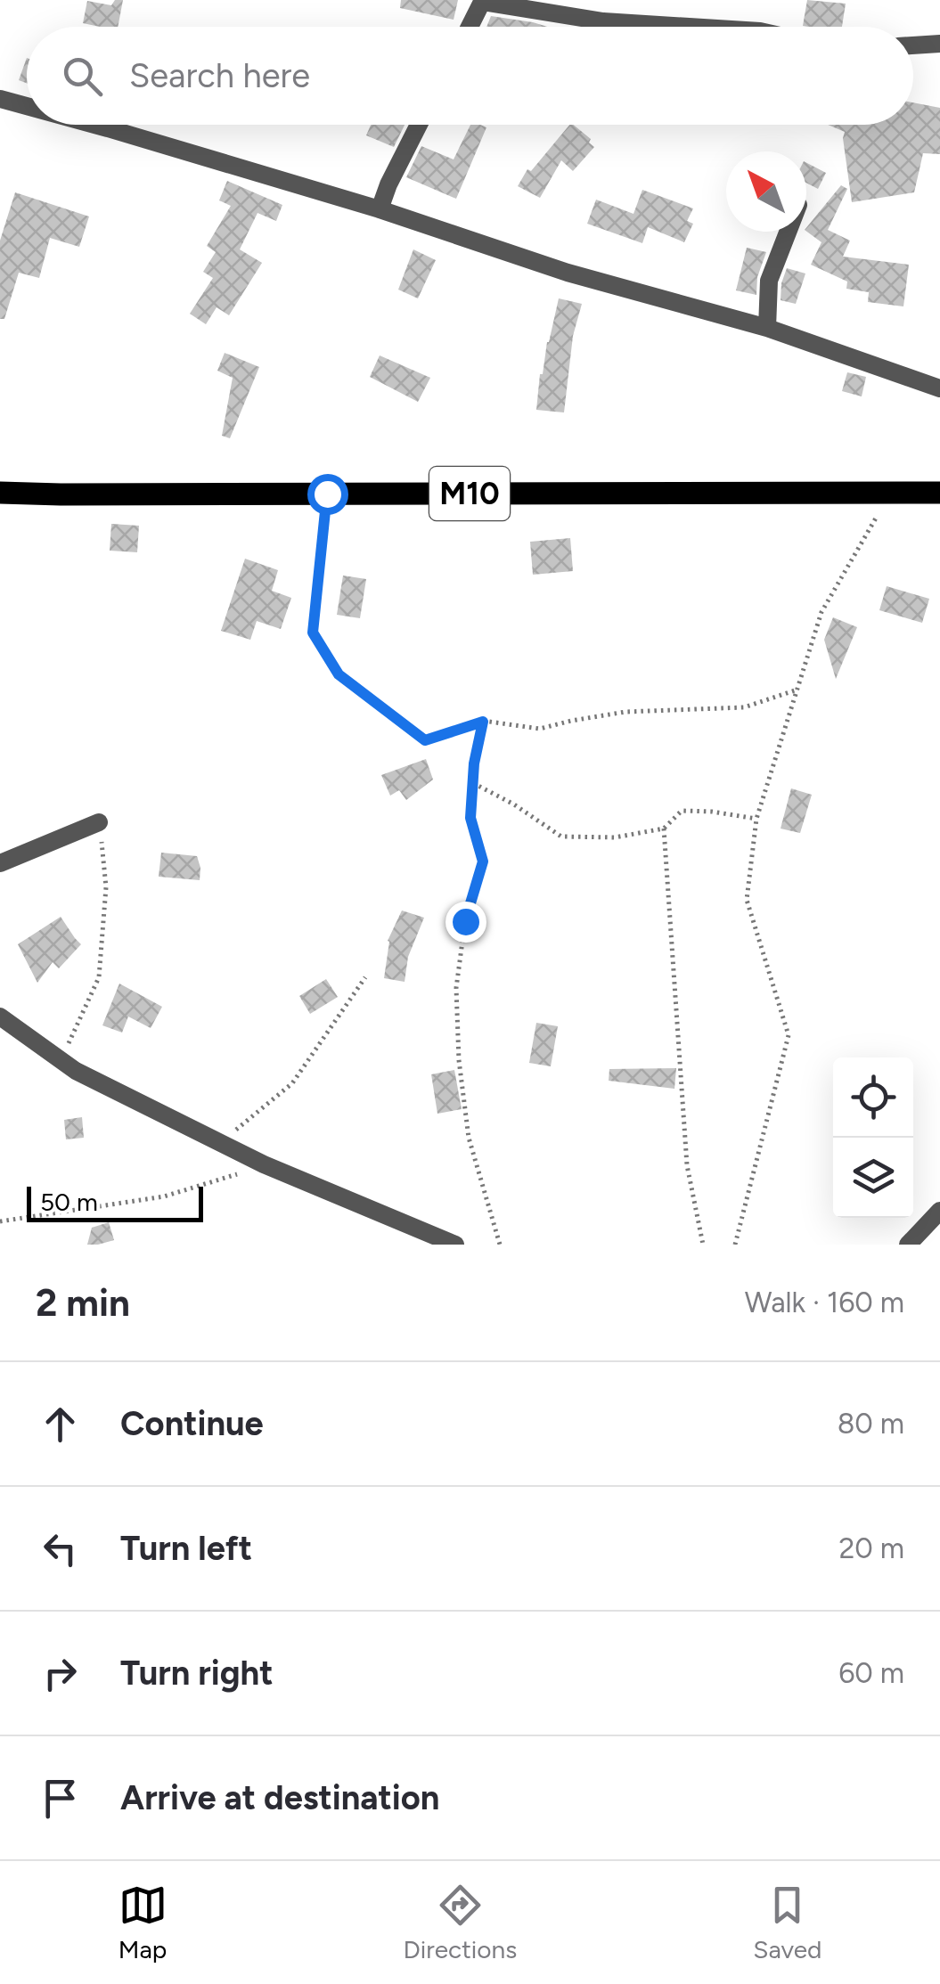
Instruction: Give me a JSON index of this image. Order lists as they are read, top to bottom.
{
  "streets": {
    "main road": ["M10"]
  },
  "scale_bar": "50 m",
  "north": "top left",
  "page": {
    "search": "Search here",
    "scale": "50 m",
    "heading": ["2 min", "Walk · 160 m"],
    "list": [
      ["Continue", "80 m"],
      ["Turn left", "20 m"],
      ["Turn right", "60 m"],
      "Arrive at destination"
    ],
    "nav": ["Map", "Directions", "Saved"]
  }
}
